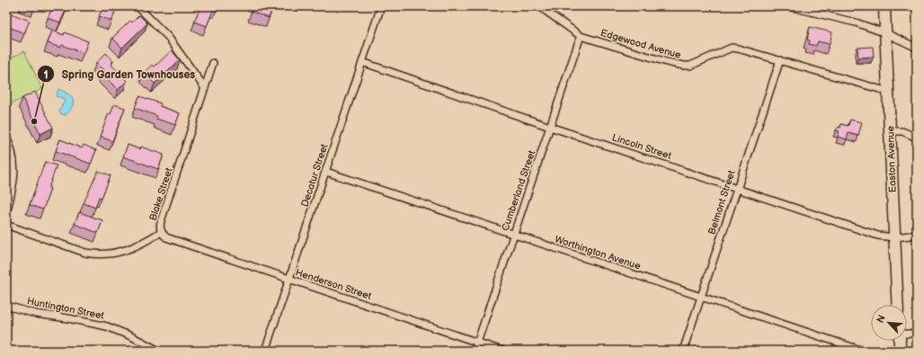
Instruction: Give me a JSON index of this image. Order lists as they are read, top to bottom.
{
  "streets": {
    "main road": ["Easton Avenue"],
    "street": [
      "Edgewood Avenue",
      "Lincoln Street",
      "Decatur Street",
      "Cumberland Street",
      "Blake Street",
      "Belmont Street",
      "Worthington Avenue",
      "Henderson Street",
      "Huntington Street"
    ]
  },
  "crossings": [
    ["Edgewood Avenue", "Easton Avenue"],
    ["Edgewood Avenue", "Cumberland Street"],
    ["Edgewood Avenue", "Belmont Street"],
    ["Lincoln Street", "Easton Avenue"],
    ["Lincoln Street", "Decatur Street"],
    ["Lincoln Street", "Cumberland Street"],
    ["Lincoln Street", "Belmont Street"],
    ["Decatur Street", "Worthington Avenue"],
    ["Decatur Street", "Henderson Street"],
    ["Cumberland Street", "Worthington Avenue"],
    ["Cumberland Street", "Henderson Street"],
    ["Blake Street", "Henderson Street"],
    ["Belmont Street", "Worthington Avenue"]
  ],
  "places": ["Spring Garden Townhouses"],
  "north": "top left"
}
